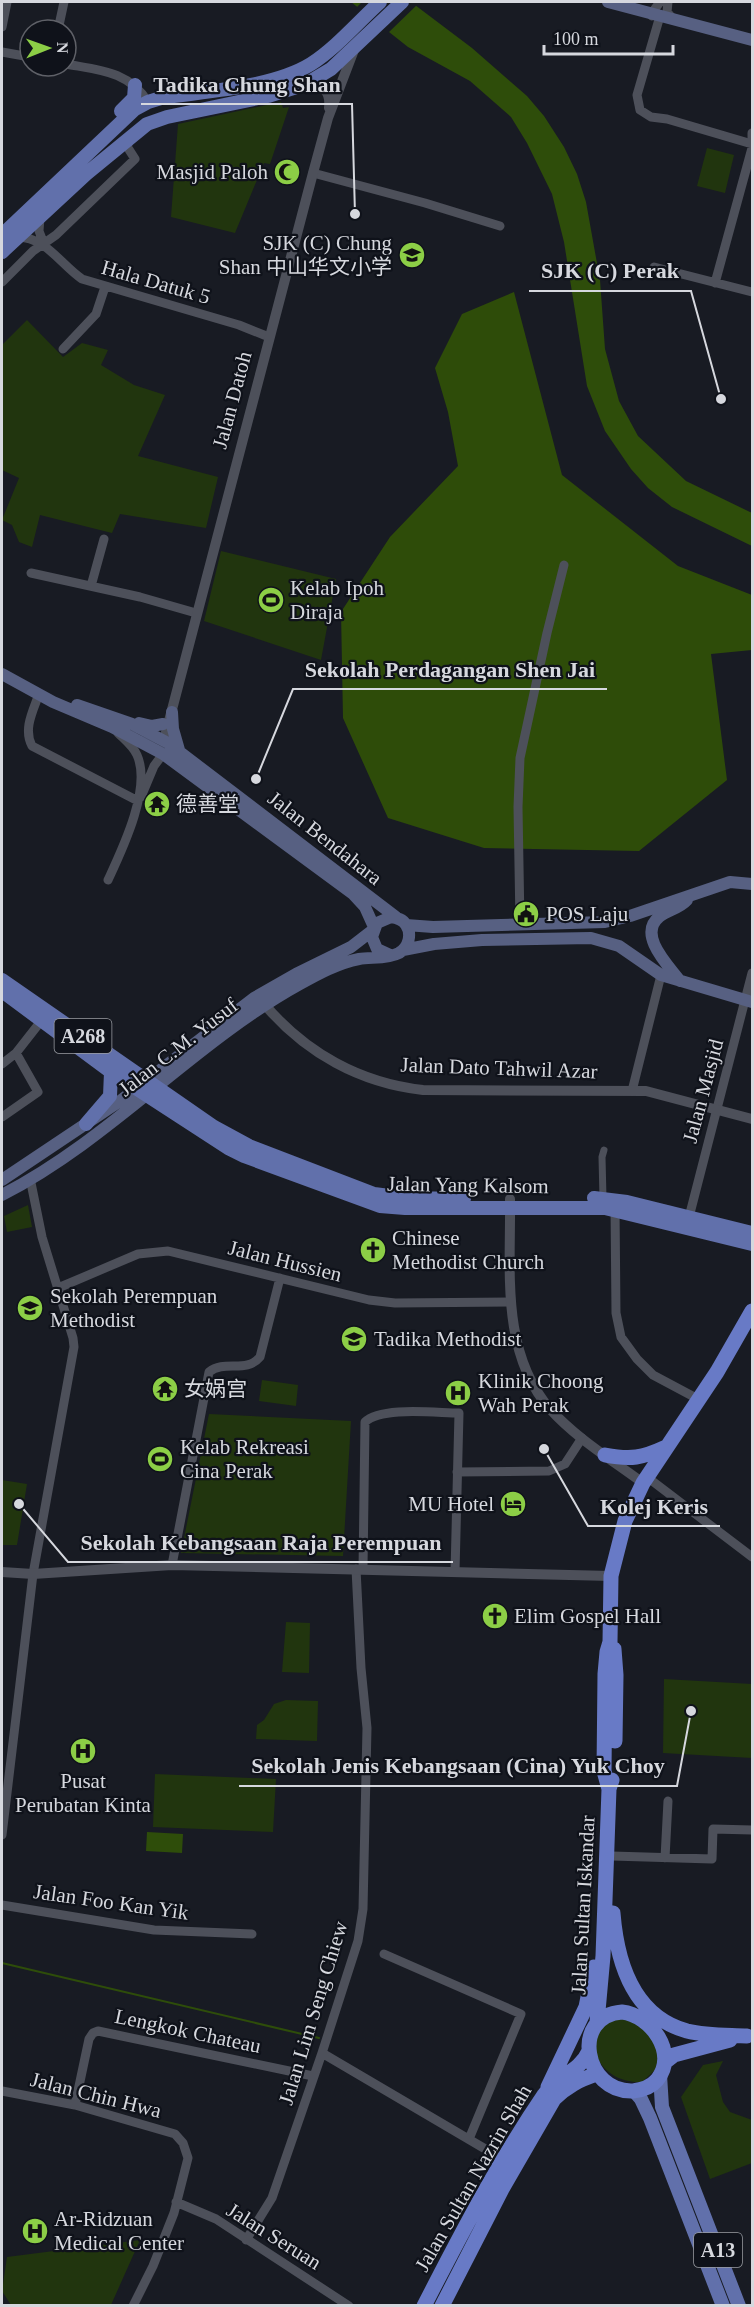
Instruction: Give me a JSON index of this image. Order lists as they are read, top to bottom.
{
  "streets": {
    "highway": ["Jalan Sultan Iskandar", "Jalan Sultan Nazrin Shah"],
    "main road": [
      "Jalan Bendahara",
      "A268",
      "Jalan C.M. Yusuf",
      "Jalan Yang Kalsom",
      "A13"
    ],
    "street": [
      "Hala Datuk 5",
      "Jalan Datoh",
      "Jalan Dato Tahwil Azar",
      "Jalan Masjid",
      "Jalan Hussien",
      "Jalan Foo Kan Yik",
      "Jalan Lim Seng Chiew",
      "Lengkok Chateau",
      "Jalan Chin Hwa",
      "Jalan Seruan"
    ]
  },
  "crossings": [
    ["Hala Datuk 5", "Jalan Datoh"],
    ["Jalan Datoh", "Jalan Bendahara"],
    ["Jalan Bendahara", "Jalan C.M. Yusuf"],
    ["A268", "Jalan C.M. Yusuf"],
    ["A268", "Jalan Yang Kalsom"],
    ["Jalan C.M. Yusuf", "Jalan Dato Tahwil Azar"],
    ["Jalan C.M. Yusuf", "Jalan Yang Kalsom"],
    ["Jalan Dato Tahwil Azar", "Jalan Masjid"],
    ["Jalan Masjid", "Jalan Yang Kalsom"],
    ["Jalan Sultan Iskandar", "Jalan Sultan Nazrin Shah"],
    ["Jalan Sultan Iskandar", "A13"],
    ["Jalan Lim Seng Chiew", "Lengkok Chateau"],
    ["Jalan Lim Seng Chiew", "Jalan Seruan"],
    ["Lengkok Chateau", "Jalan Chin Hwa"],
    ["Jalan Chin Hwa", "Jalan Seruan"],
    ["Jalan Sultan Nazrin Shah", "A13"]
  ],
  "places": {
    "mosque": ["Masjid Paloh"],
    "other": [
      "Tadika Chung Shan",
      "SJK (C) Perak",
      "Sekolah Perdagangan Shen Jai",
      "Kolej Keris",
      "Sekolah Kebangsaan Raja Perempuan",
      "Sekolah Jenis Kebangsaan (Cina) Yuk Choy"
    ],
    "school or university": ["SJK (C) Chung Shan 中山华文小学", "Sekolah Perempuan Methodist", "Tadika Methodist"],
    "sports": ["Kelab Ipoh Diraja", "Kelab Rekreasi Cina Perak"],
    "temple": ["德善堂", "女娲宫"],
    "public building": ["POS Laju"],
    "church": ["Chinese Methodist Church", "Elim Gospel Hall"],
    "hospital": ["Klinik Choong Wah Perak", "Pusat Perubatan Kinta", "Ar-Ridzuan Medical Center"],
    "hotel": ["MU Hotel"]
  },
  "scale_bar": "100 m",
  "north": "right"
}
